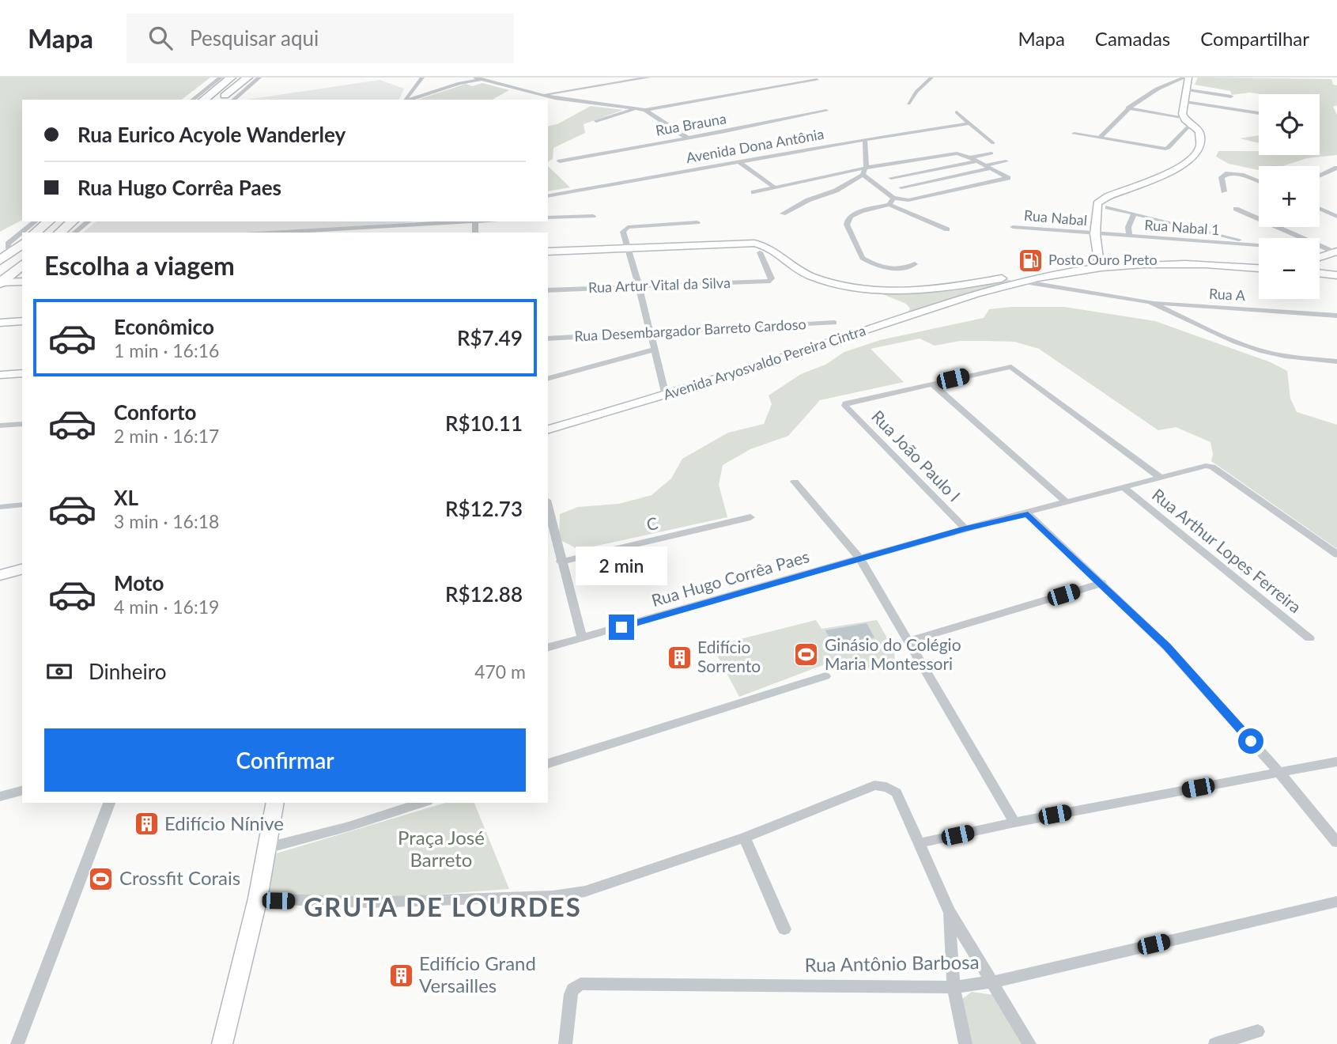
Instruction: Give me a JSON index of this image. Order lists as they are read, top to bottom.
{
  "streets": {
    "main road": ["Avenida Aryosvaldo Pereira Cintra"],
    "street": [
      "Rua Brauna",
      "Avenida Dona Antônia",
      "Rua Nabal",
      "Rua Nabal 1",
      "Rua Artur Vital da Silva",
      "Rua A",
      "Rua Desembargador Barreto Cardoso",
      "Rua João Paulo I",
      "C",
      "Rua Arthur Lopes Ferreira",
      "Rua Hugo Corrêa Paes",
      "Rua Antônio Barbosa"
    ]
  },
  "crossings": [
    ["Rua Nabal", "Rua Nabal 1"],
    ["Rua João Paulo I", "Rua Hugo Corrêa Paes"],
    ["Rua Arthur Lopes Ferreira", "Rua Hugo Corrêa Paes"]
  ],
  "districts": ["GRUTA DE LOURDES"],
  "parks": ["Praça José Barreto"],
  "places": {
    "fuel station": ["Posto Ouro Preto"],
    "sports": ["Ginásio do Colégio Maria Montessori", "Crossfit Corais"],
    "building": ["Edifício Sorrento", "Edifício Nínive", "Edifício Grand Versailles"]
  },
  "page": {
    "header": "Mapa",
    "search": "Pesquisar aqui",
    "nav": ["Mapa", "Camadas", "Compartilhar"],
    "map_buttons": ["+", "−"],
    "banner": ["Rua Eurico Acyole Wanderley", "Rua Hugo Corrêa Paes"],
    "heading": "Escolha a viagem",
    "list": [
      {
        "name": "Econômico",
        "note": "1 min · 16:16",
        "value": "R$7.49"
      },
      {
        "name": "Conforto",
        "note": "2 min · 16:17",
        "value": "R$10.11"
      },
      {
        "name": "XL",
        "note": "3 min · 16:18",
        "value": "R$12.73"
      },
      {
        "name": "Moto",
        "note": "4 min · 16:19",
        "value": "R$12.88"
      }
    ],
    "bubble": "2 min",
    "pay": ["Dinheiro", "470 m"],
    "buttons": "Confirmar"
  }
}
